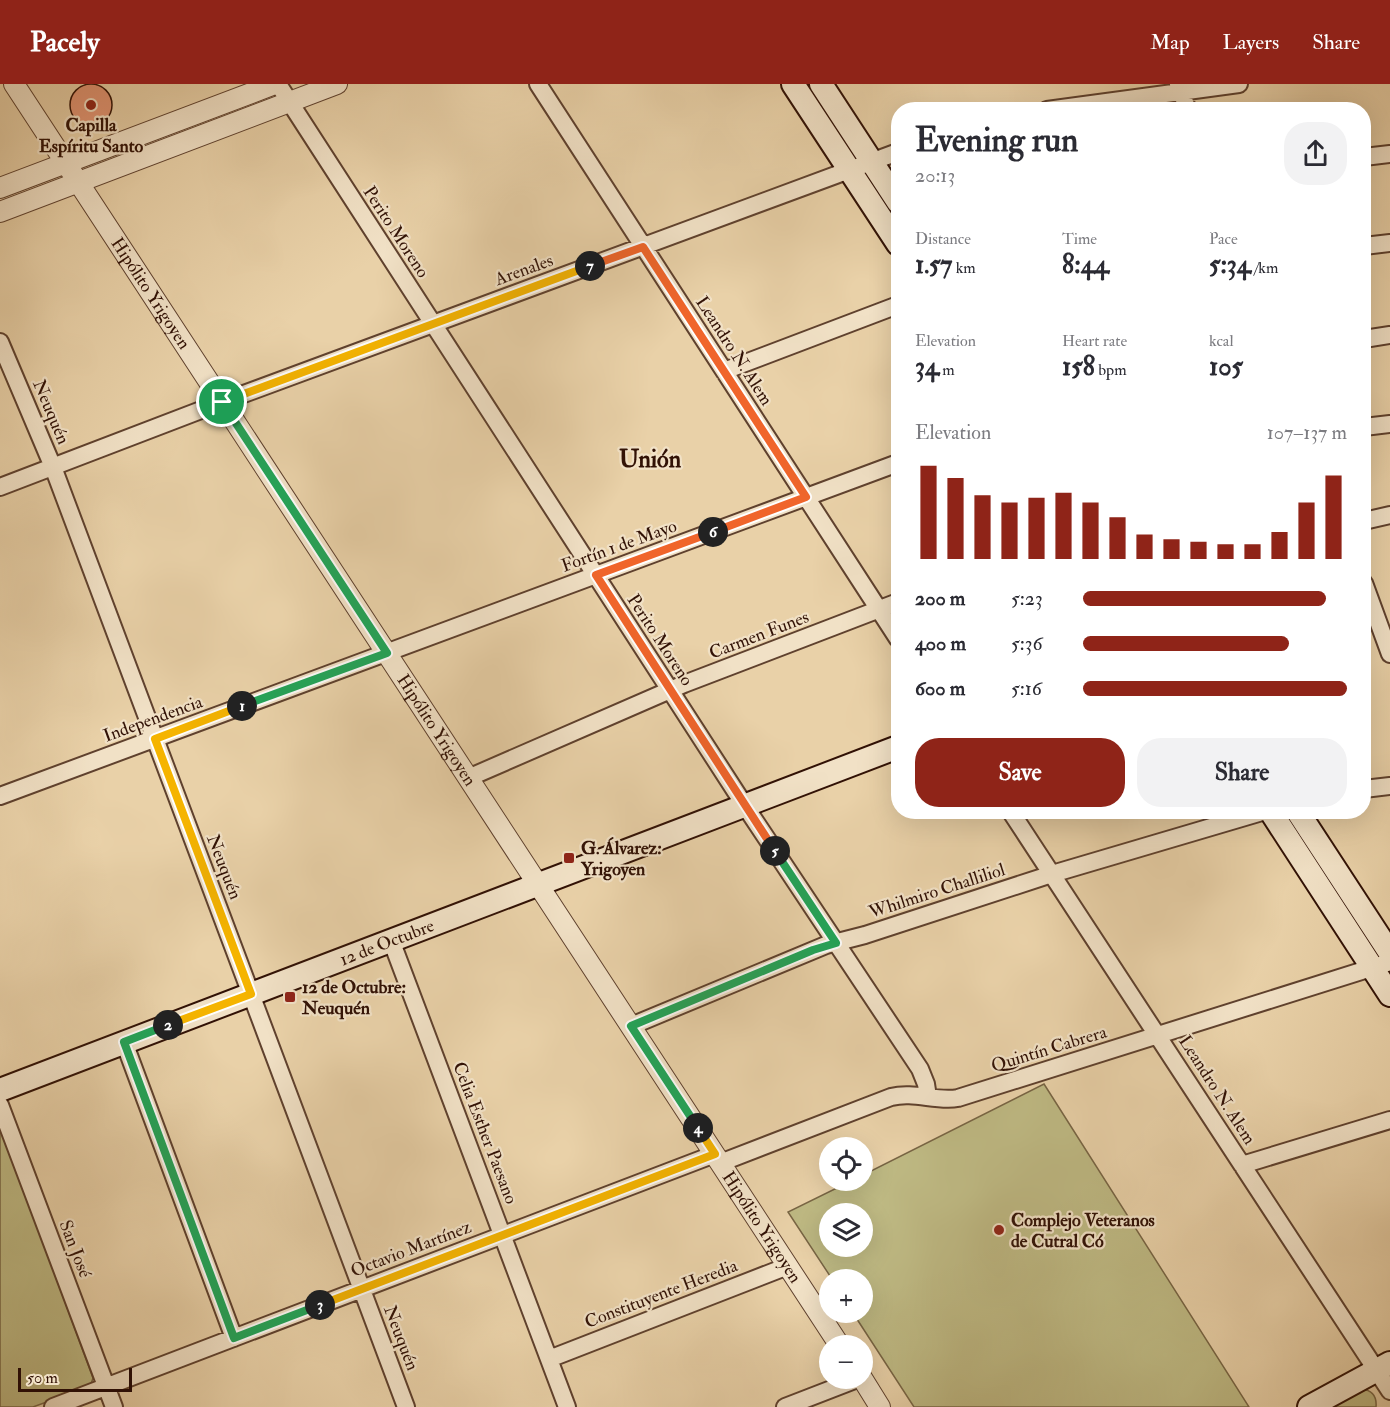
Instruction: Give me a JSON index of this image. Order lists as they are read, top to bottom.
{
  "streets": {
    "main road": ["12 de Octubre"],
    "street": [
      "Perito Moreno",
      "Arenales",
      "Hipólito Yrigoyen",
      "Leandro N. Alem",
      "Neuquén",
      "Fortín 1 de Mayo",
      "Carmen Funes",
      "Independencia",
      "Whilmiro Challiliol",
      "Quintín Cabrera",
      "Celia Esther Paesano",
      "San José",
      "Octavio Martínez",
      "Constituyente Heredia"
    ]
  },
  "crossings": [
    ["Perito Moreno", "Arenales"],
    ["Perito Moreno", "Fortín 1 de Mayo"],
    ["Perito Moreno", "Carmen Funes"],
    ["Perito Moreno", "Whilmiro Challiliol"],
    ["Perito Moreno", "12 de Octubre"],
    ["Perito Moreno", "Quintín Cabrera"],
    ["Arenales", "Hipólito Yrigoyen"],
    ["Arenales", "Leandro N. Alem"],
    ["Arenales", "Neuquén"],
    ["Hipólito Yrigoyen", "Fortín 1 de Mayo"],
    ["Hipólito Yrigoyen", "Carmen Funes"],
    ["Hipólito Yrigoyen", "Independencia"],
    ["Hipólito Yrigoyen", "Whilmiro Challiliol"],
    ["Hipólito Yrigoyen", "12 de Octubre"],
    ["Hipólito Yrigoyen", "Quintín Cabrera"],
    ["Hipólito Yrigoyen", "Octavio Martínez"],
    ["Hipólito Yrigoyen", "Constituyente Heredia"],
    ["Leandro N. Alem", "Fortín 1 de Mayo"],
    ["Leandro N. Alem", "Carmen Funes"],
    ["Leandro N. Alem", "Whilmiro Challiliol"],
    ["Leandro N. Alem", "Quintín Cabrera"],
    ["Neuquén", "Independencia"],
    ["Neuquén", "12 de Octubre"],
    ["Neuquén", "Octavio Martínez"],
    ["Fortín 1 de Mayo", "Independencia"],
    ["12 de Octubre", "Celia Esther Paesano"],
    ["Quintín Cabrera", "Octavio Martínez"],
    ["Celia Esther Paesano", "Octavio Martínez"],
    ["Celia Esther Paesano", "Constituyente Heredia"],
    ["San José", "Octavio Martínez"]
  ],
  "districts": ["Unión"],
  "places": {
    "other": ["Capilla Espíritu Santo", "Complejo Veteranos de Cutral Có"],
    "transit": ["G. Álvarez: Yrigoyen", "12 de Octubre: Neuquén"]
  },
  "scale_bar": "50 m",
  "page": {
    "header": "Pacely",
    "nav": ["Map", "Layers", "Share"],
    "heading": ["Evening run", "20:13"],
    "stats": [
      ["Distance", "1.57 km"],
      ["Time", "8:44"],
      ["Pace", "5:34 /km"],
      ["Elevation", "34 m"],
      ["Heart rate", "158 bpm"],
      ["kcal", "105"]
    ],
    "pins": [
      "7",
      "6",
      "1",
      "5",
      "2",
      "4",
      "3"
    ],
    "chart": ["Elevation", "107–137 m"],
    "list": [
      {
        "name": "200 m",
        "note": "5:23"
      },
      {
        "name": "400 m",
        "note": "5:36"
      },
      {
        "name": "600 m",
        "note": "5:16"
      }
    ],
    "buttons": ["Save", "Share"],
    "map_buttons": ["+", "−"],
    "scale": "50 m"
  }
}
